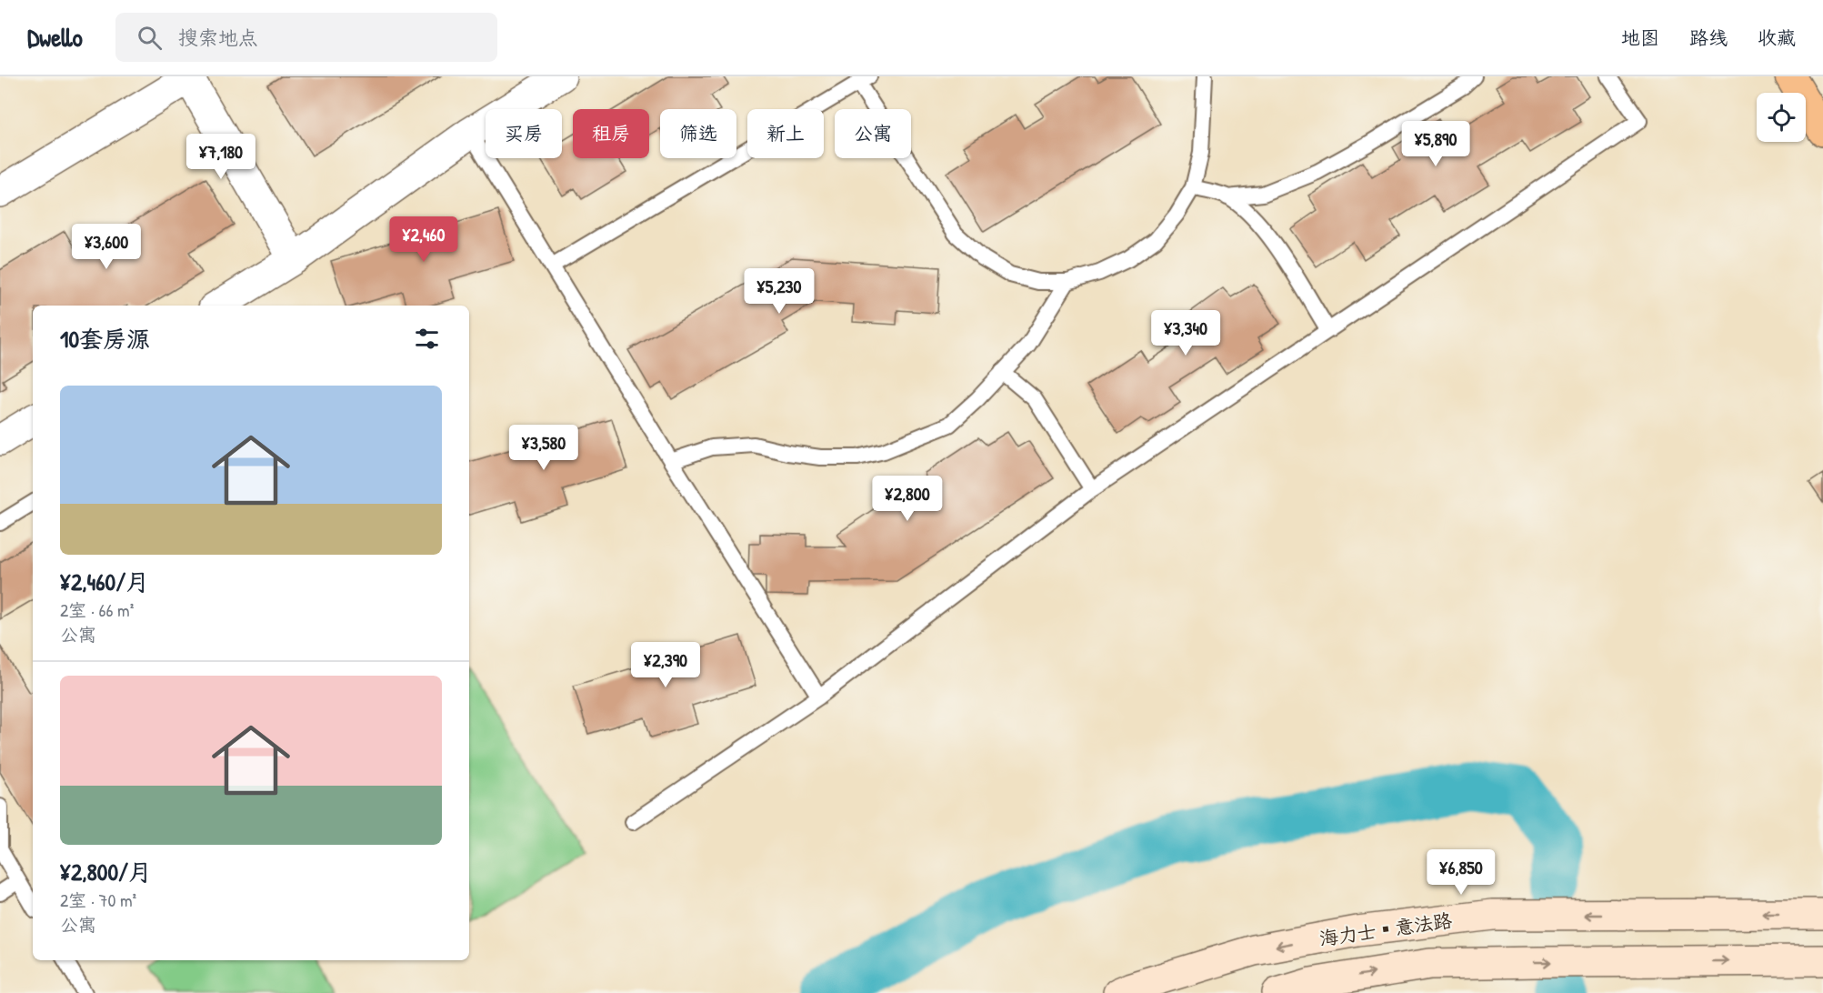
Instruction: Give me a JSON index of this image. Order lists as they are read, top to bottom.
{
  "streets": {
    "street": ["海力士▪意法路"]
  },
  "page": {
    "header": "Dwello",
    "search": "搜索地点",
    "nav": ["地图", "路线", "收藏"],
    "chip": [
      "买房",
      "租房",
      "筛选",
      "新上",
      "公寓"
    ],
    "price": [
      "¥5,890",
      "¥7,180",
      "¥2,460",
      "¥3,600",
      "¥5,230",
      "¥3,340",
      "¥3,580",
      "¥2,800",
      "¥2,390",
      "¥6,850"
    ],
    "heading": "10套房源",
    "list": [
      {
        "name": "¥2,460/月",
        "note": "2室 · 66 m² · 公寓"
      },
      {
        "name": "¥2,800/月",
        "note": "2室 · 70 m² · 公寓"
      }
    ]
  }
}
